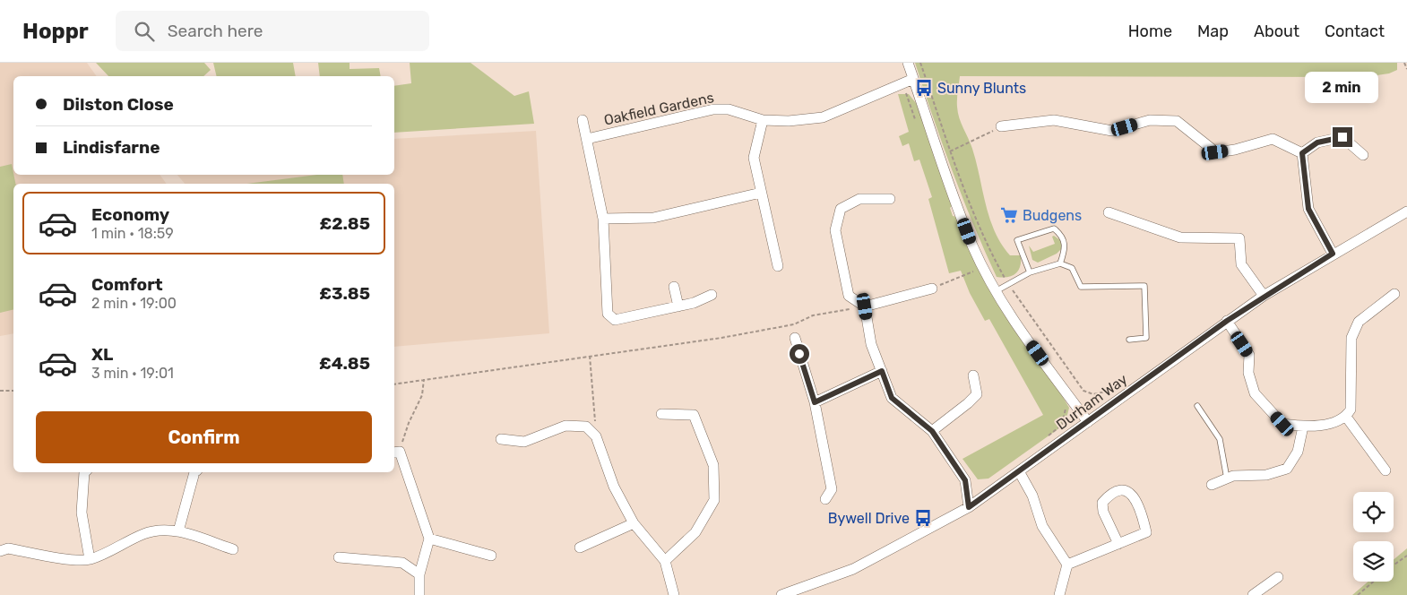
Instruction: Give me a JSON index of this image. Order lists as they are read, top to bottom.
{
  "streets": {
    "street": ["Oakfield Gardens", "Durham Way"]
  },
  "places": {
    "bus stop": ["Sunny Blunts", "Bywell Drive"],
    "supermarket": ["Budgens"]
  },
  "page": {
    "header": "Hoppr",
    "search": "Search here",
    "nav": [
      "Home",
      "Map",
      "About",
      "Contact"
    ],
    "bubble": "2 min",
    "banner": ["Dilston Close", "Lindisfarne"],
    "list": [
      {
        "name": "Economy",
        "note": "1 min · 18:59",
        "value": "£2.85"
      },
      {
        "name": "Comfort",
        "note": "2 min · 19:00",
        "value": "£3.85"
      },
      {
        "name": "XL",
        "note": "3 min · 19:01",
        "value": "£4.85"
      }
    ],
    "buttons": "Confirm"
  }
}
